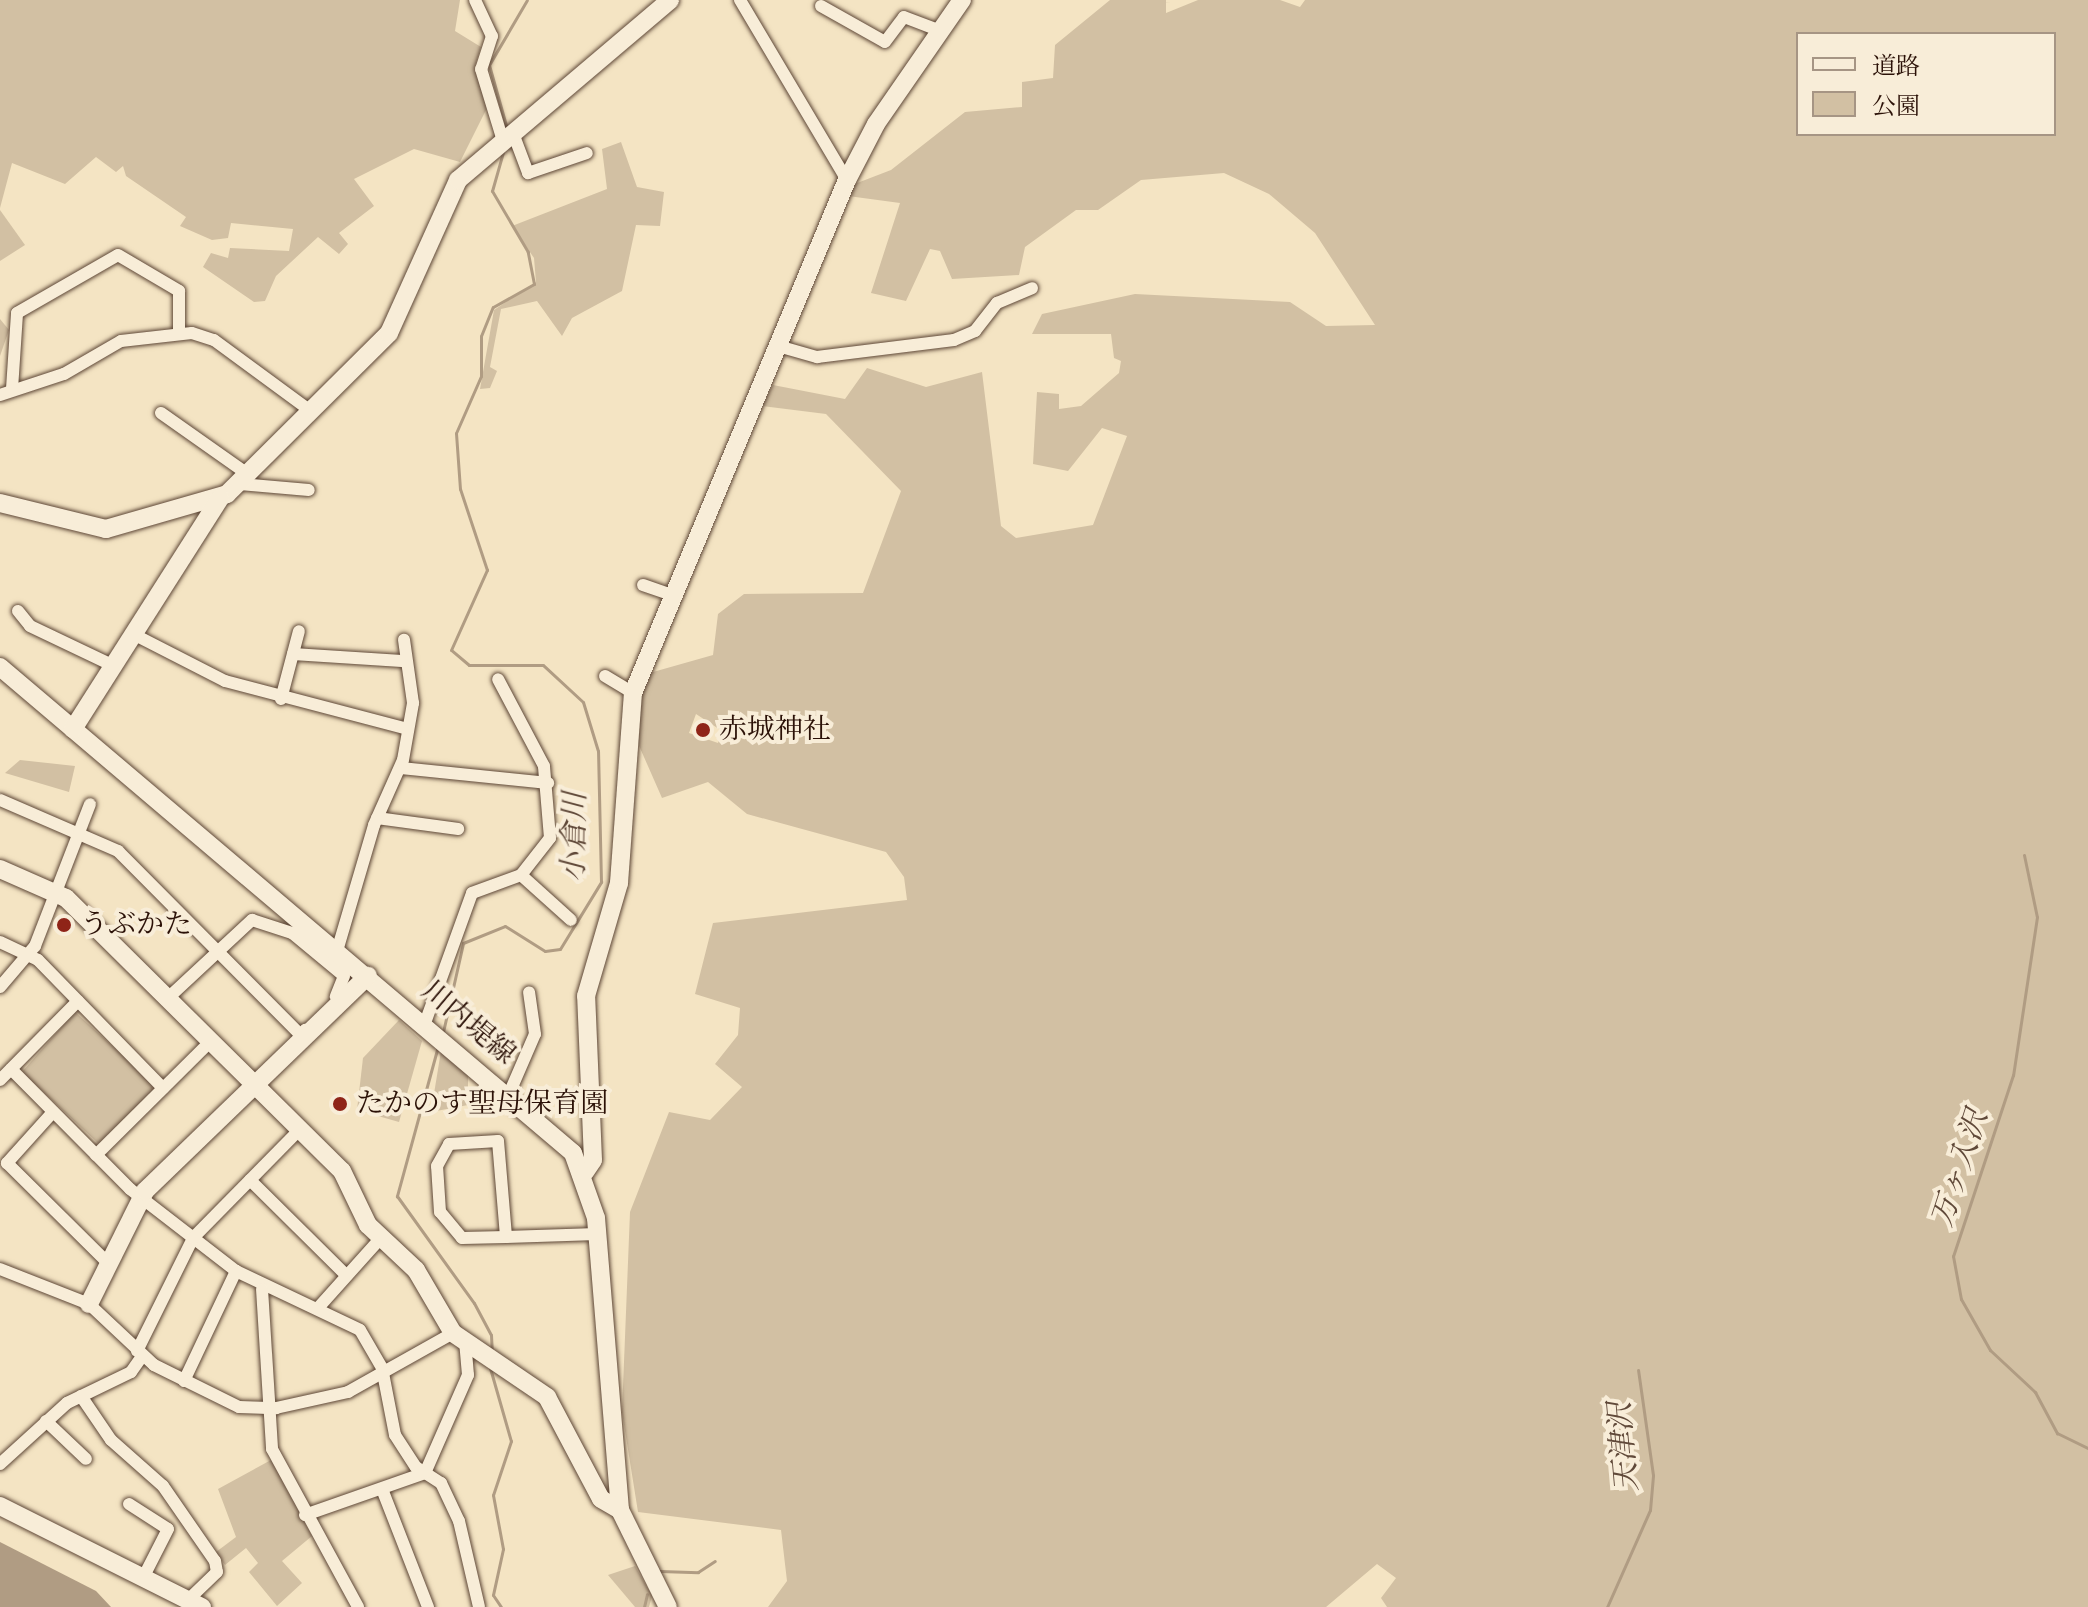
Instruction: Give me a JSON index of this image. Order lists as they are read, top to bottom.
{
  "streets": {
    "street": ["川内堤線"]
  },
  "water": ["小倉川", "万ヶ入沢", "天津沢"],
  "places": ["赤城神社", "うぶかた", "たかのす聖母保育園"],
  "legend": ["道路", "公園"]
}
